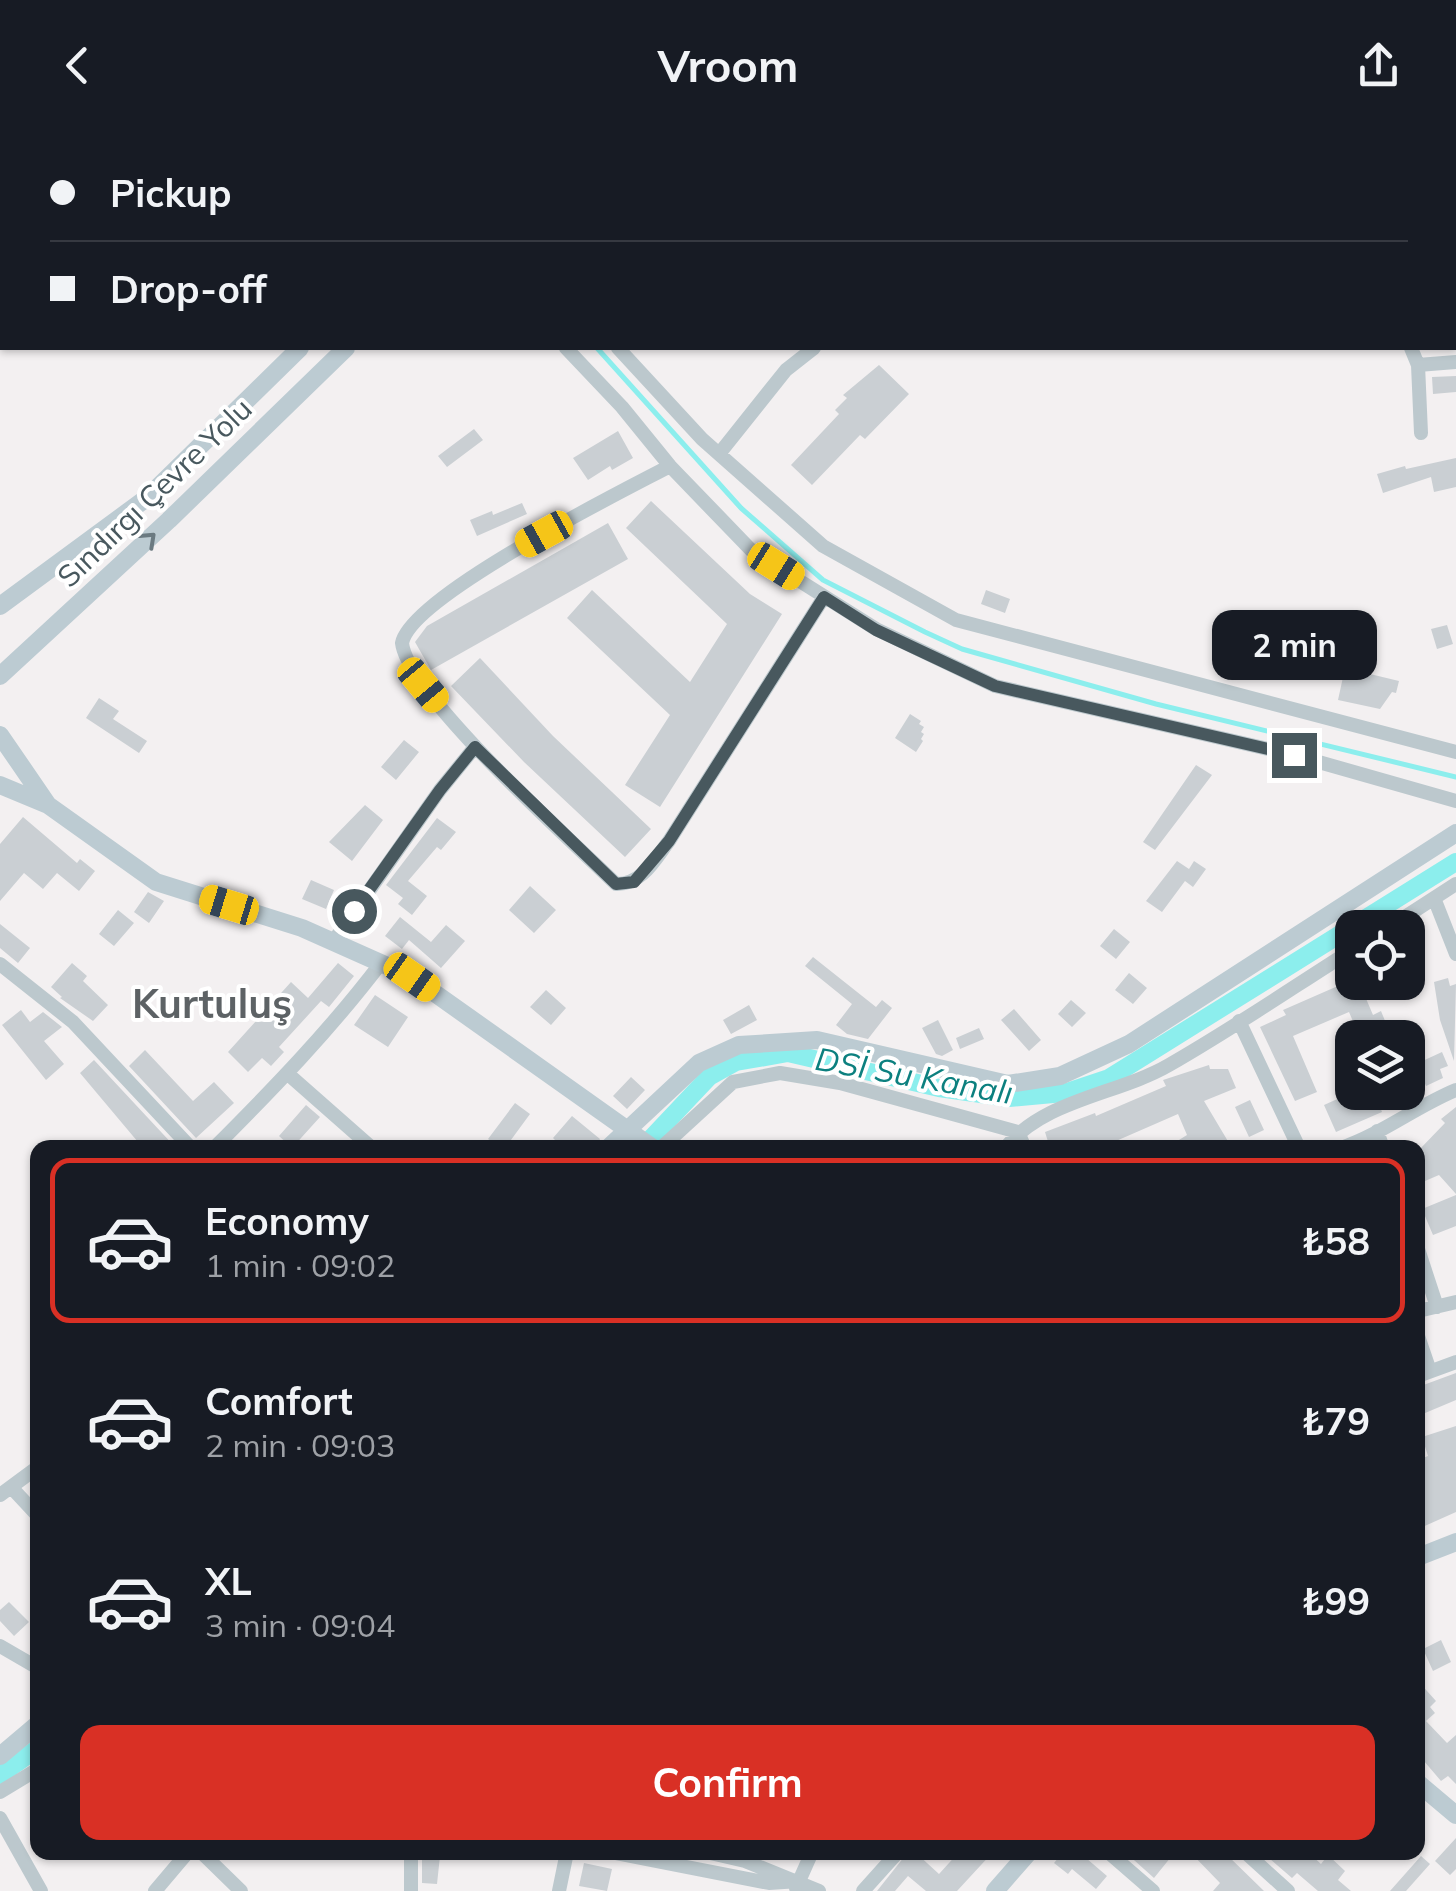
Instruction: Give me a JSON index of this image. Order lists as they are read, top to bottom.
{
  "streets": {
    "street": ["Sındırgı Çevre Yolu"]
  },
  "districts": ["Kurtuluş"],
  "water": ["DSİ Su Kanalı"],
  "page": {
    "header": "Vroom",
    "banner": ["Pickup", "Drop-off"],
    "bubble": "2 min",
    "list": [
      {
        "name": "Economy",
        "note": "1 min · 09:02",
        "value": "₺58"
      },
      {
        "name": "Comfort",
        "note": "2 min · 09:03",
        "value": "₺79"
      },
      {
        "name": "XL",
        "note": "3 min · 09:04",
        "value": "₺99"
      }
    ],
    "buttons": "Confirm"
  }
}
